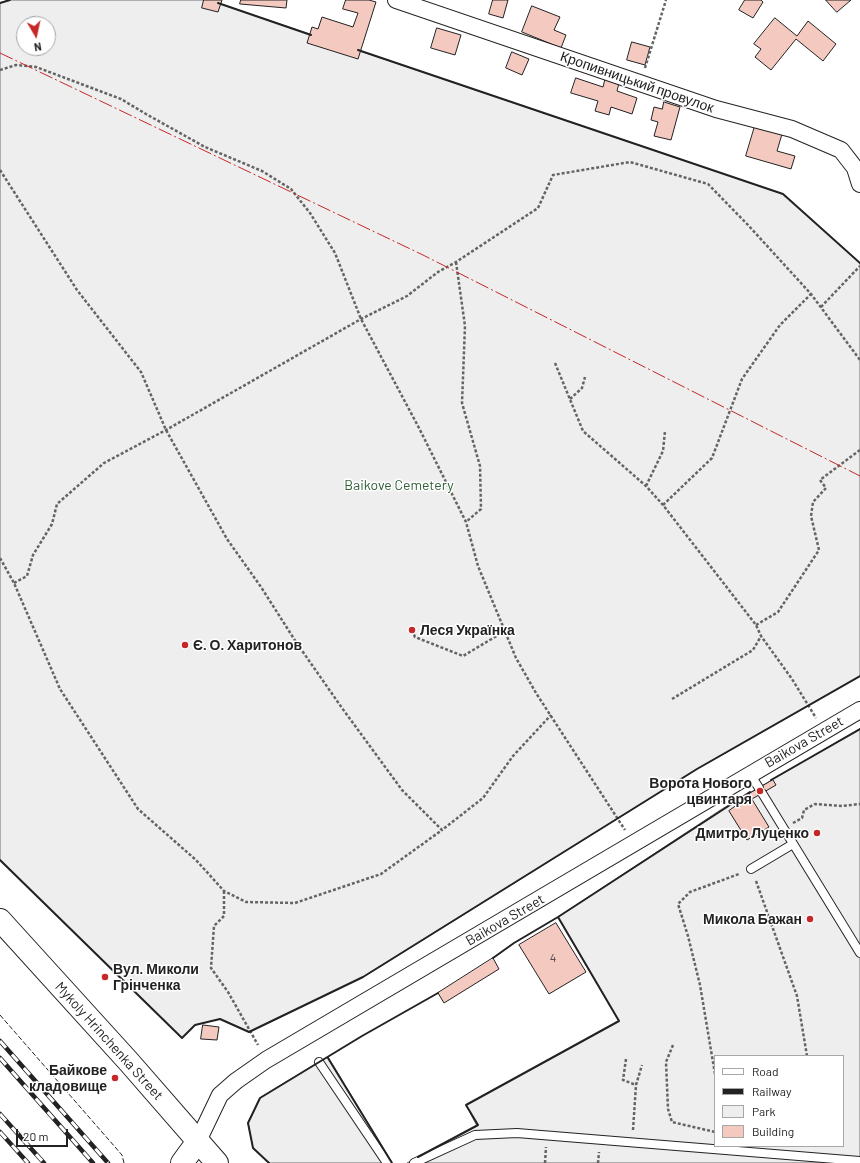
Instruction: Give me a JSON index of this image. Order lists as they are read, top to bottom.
{
  "streets": {
    "main road": ["Baikova Street", "Mykoly Hrinchenka Street"],
    "street": ["Кропивницький провулок"]
  },
  "crossings": [
    ["Baikova Street", "Mykoly Hrinchenka Street"]
  ],
  "parks": ["Baikove Cemetery"],
  "places": [
    "Леся Українка",
    "Є. О. Харитонов",
    "Ворота Нового цвинтаря",
    "Дмитро Луценко",
    "Микола Бажан",
    "Вул. Миколи Грінченка",
    "Байкове кладовище"
  ],
  "house_numbers": ["4"],
  "legend": [
    "Road",
    "Railway",
    "Park",
    "Building"
  ],
  "scale_bar": "20 m",
  "north": "bottom"
}
